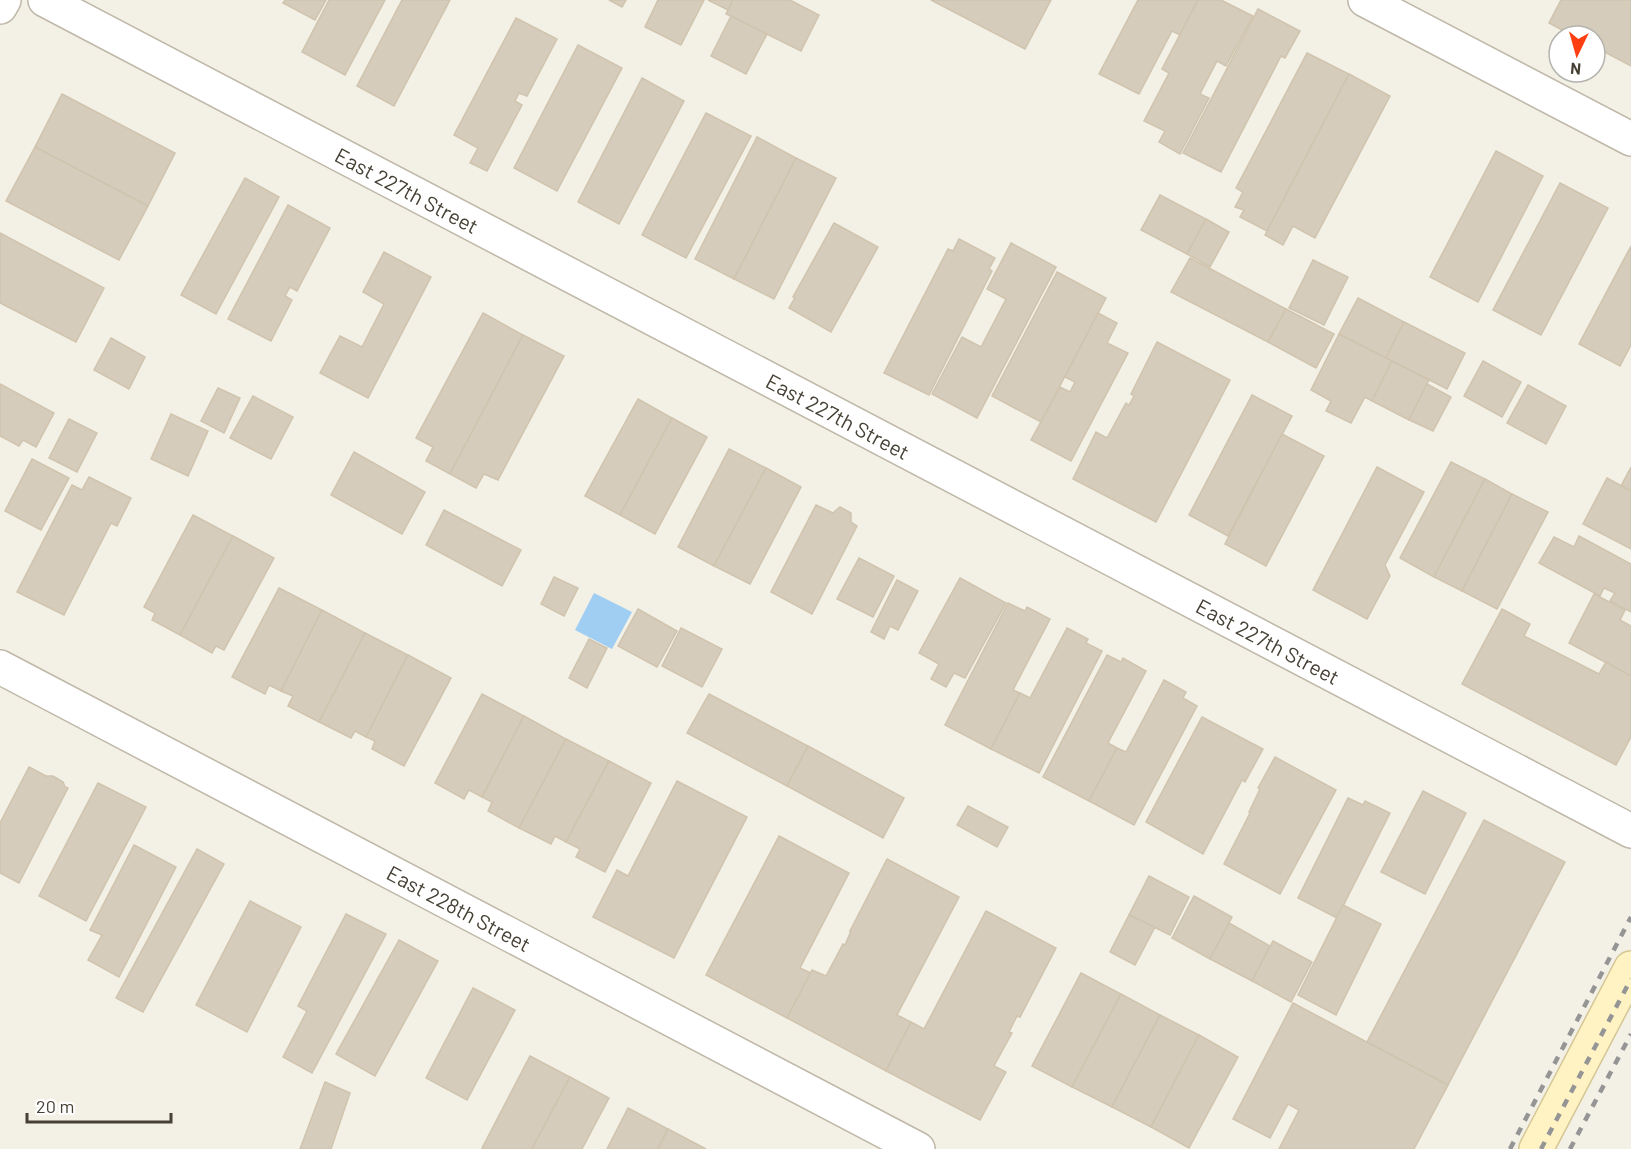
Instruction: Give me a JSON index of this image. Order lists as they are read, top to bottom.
{
  "streets": {
    "street": ["East 227th Street", "East 228th Street"]
  },
  "scale_bar": "20 m",
  "north": "bottom"
}
